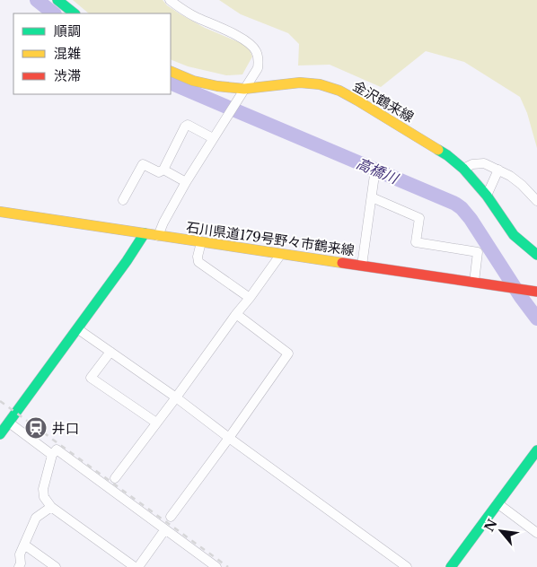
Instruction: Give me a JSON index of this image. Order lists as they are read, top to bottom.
{
  "streets": {
    "main road": ["金沢鶴来線", "石川県道179号野々市鶴来線"]
  },
  "water": ["高橋川"],
  "places": {
    "station": ["井口"]
  },
  "legend": ["順調", "混雑", "渋滞"],
  "north": "top left"
}
